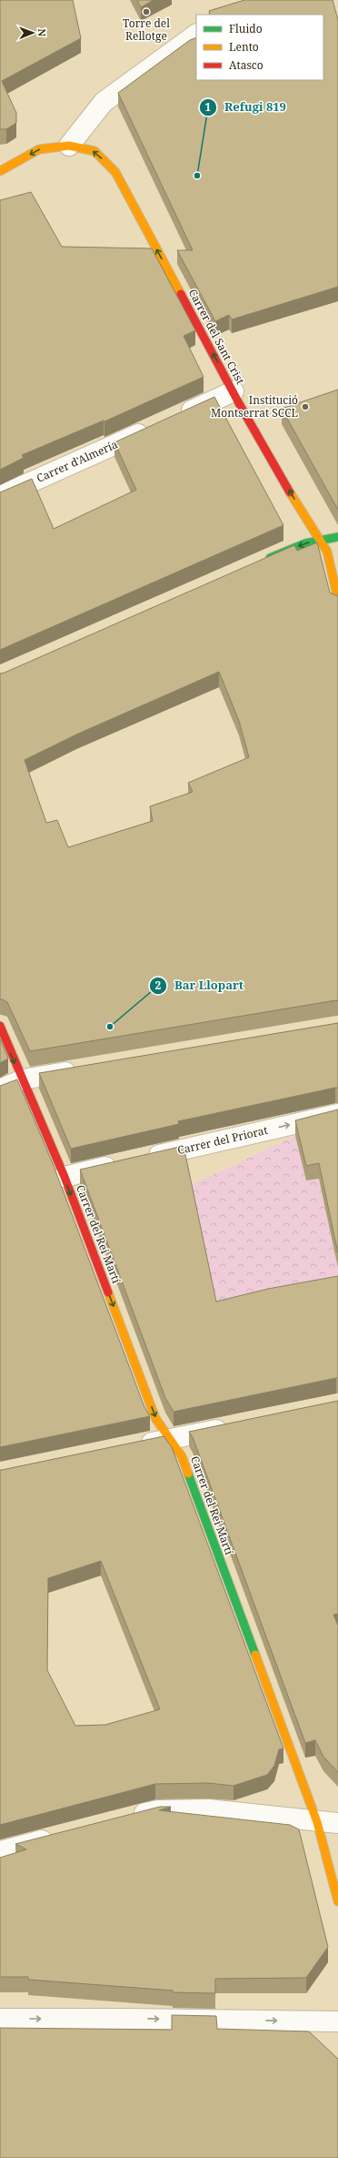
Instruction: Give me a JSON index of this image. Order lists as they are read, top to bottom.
{
  "streets": {
    "street": [
      "Carrer del Sant Crist",
      "Carrer d'Almería",
      "Carrer del Priorat",
      "Carrer del Rei Martí"
    ]
  },
  "one_way": ["Carrer del Sant Crist", "Carrer del Priorat", "Carrer del Rei Martí"],
  "places": [
    "Torre del Rellotge",
    "Refugi 819",
    "Institució Montserrat SCCL",
    "Bar Llopart"
  ],
  "legend": ["Fluido", "Lento", "Atasco"],
  "north": "right"
}
